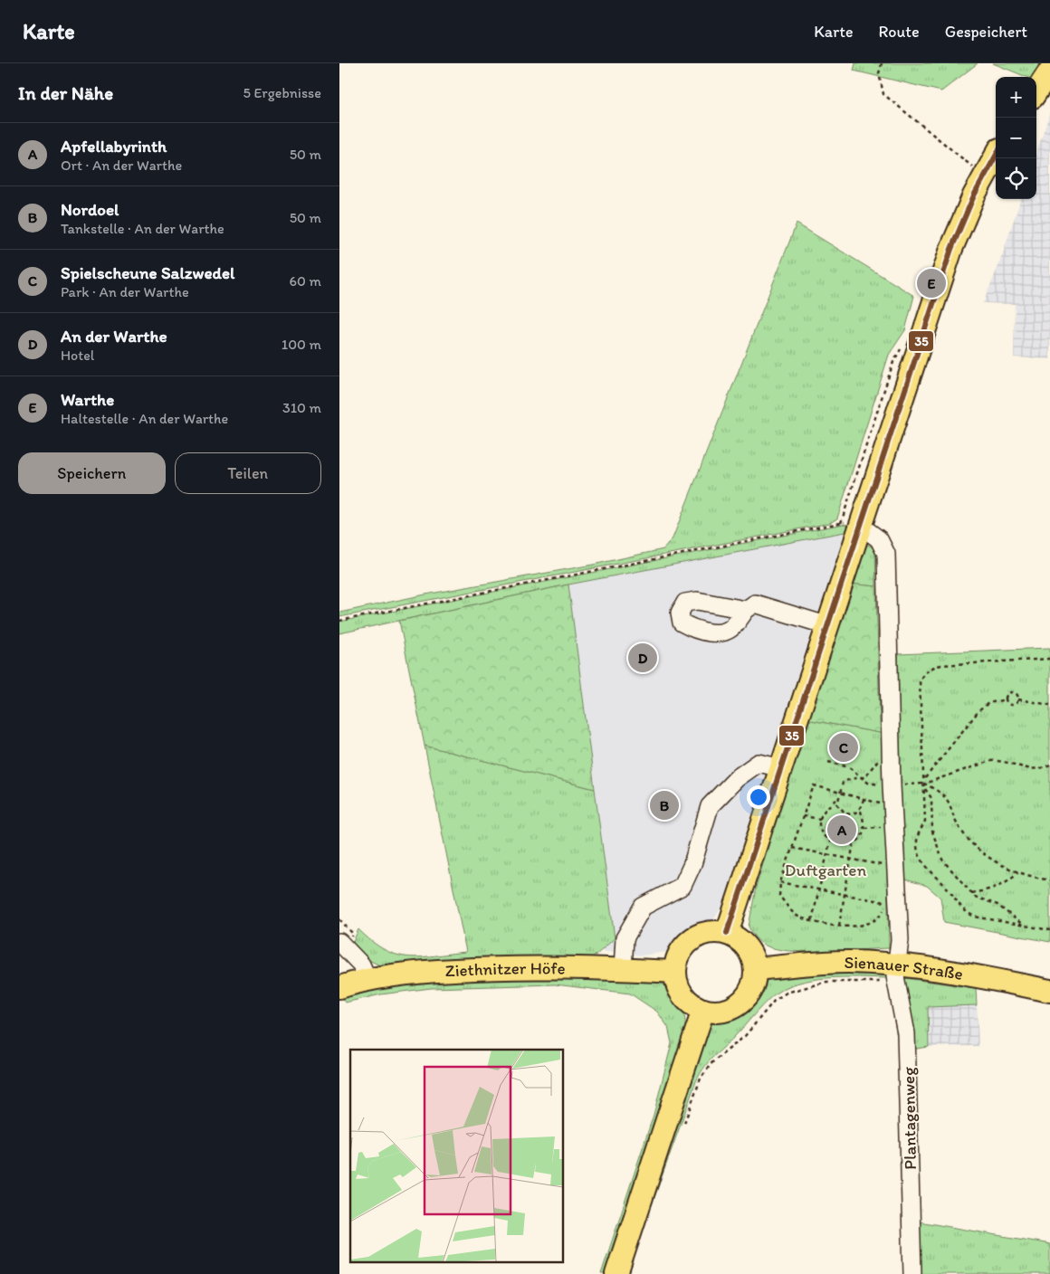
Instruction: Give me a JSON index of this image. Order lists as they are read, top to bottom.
{
  "streets": {
    "main road": ["Ziethnitzer Höfe", "Sienauer Straße"],
    "street": ["Plantagenweg"]
  },
  "crossings": [
    ["Ziethnitzer Höfe", "Sienauer Straße"],
    ["Sienauer Straße", "Plantagenweg"]
  ],
  "parks": ["Duftgarten"],
  "lines": ["transit line 35"],
  "page": {
    "header": "Karte",
    "nav": ["Karte", "Route", "Gespeichert"],
    "heading": ["In der Nähe", "5 Ergebnisse"],
    "map_buttons": ["+", "−"],
    "list": [
      {
        "mark": "A",
        "name": "Apfellabyrinth",
        "note": "Ort · An der Warthe",
        "value": "50 m"
      },
      {
        "mark": "B",
        "name": "Nordoel",
        "note": "Tankstelle · An der Warthe",
        "value": "50 m"
      },
      {
        "mark": "C",
        "name": "Spielscheune Salzwedel",
        "note": "Park · An der Warthe",
        "value": "60 m"
      },
      {
        "mark": "D",
        "name": "An der Warthe",
        "note": "Hotel",
        "value": "100 m"
      },
      {
        "mark": "E",
        "name": "Warthe",
        "note": "Haltestelle · An der Warthe",
        "value": "310 m"
      }
    ],
    "pins": [
      "E",
      "D",
      "C",
      "B",
      "A"
    ],
    "buttons": ["Speichern", "Teilen"]
  }
}
